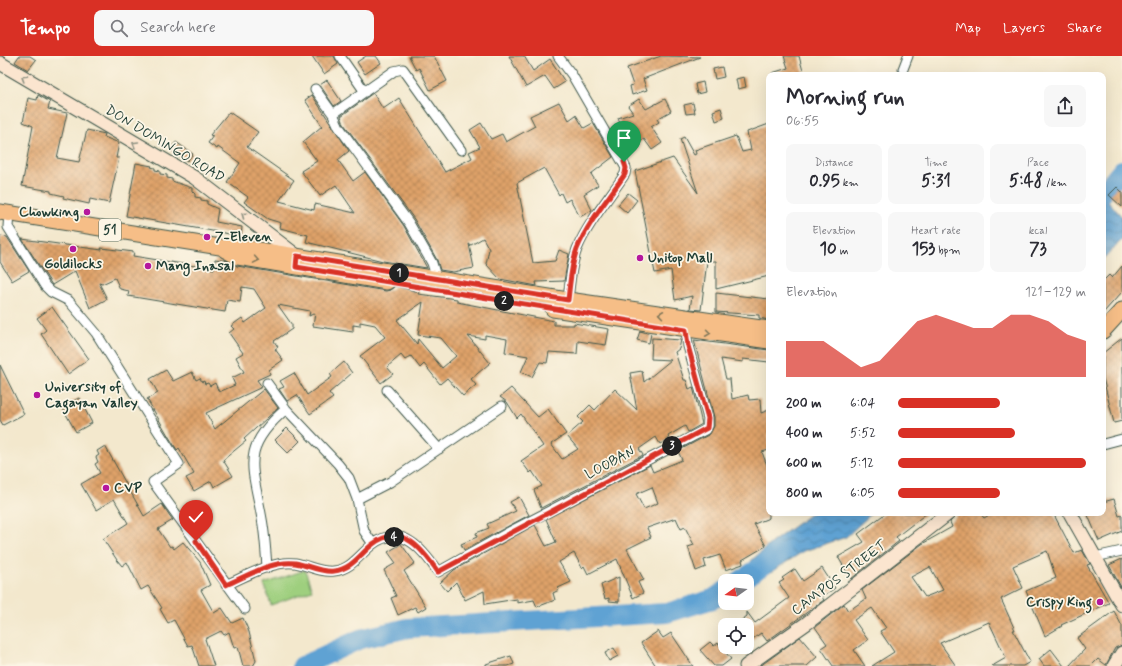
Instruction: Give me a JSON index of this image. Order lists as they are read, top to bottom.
{
  "streets": {
    "main road": ["DON DOMINGO ROAD", "51", "CAMPOS STREET"],
    "street": ["LOOBAN"]
  },
  "crossings": [
    ["DON DOMINGO ROAD", "51"],
    ["51", "LOOBAN"]
  ],
  "places": [
    "Chowking",
    "7-Eleven",
    "Goldilocks",
    "Unitop Mall",
    "Mang Inasal",
    "University of Cagayan Valley",
    "CVP",
    "Crispy King"
  ],
  "north": "left",
  "page": {
    "header": "Tempo",
    "search": "Search here",
    "nav": ["Map", "Layers", "Share"],
    "heading": ["Morning run", "06:55"],
    "stats": [
      ["Distance", "0.95 km"],
      ["Time", "5:31"],
      ["Pace", "5:48 /km"],
      ["Elevation", "10 m"],
      ["Heart rate", "153 bpm"],
      ["kcal", "73"]
    ],
    "pins": [
      "1",
      "2",
      "3",
      "4"
    ],
    "chart": ["Elevation", "121–129 m"],
    "list": [
      {
        "name": "200 m",
        "note": "6:04"
      },
      {
        "name": "400 m",
        "note": "5:52"
      },
      {
        "name": "600 m",
        "note": "5:12"
      },
      {
        "name": "800 m",
        "note": "6:05"
      }
    ]
  }
}
